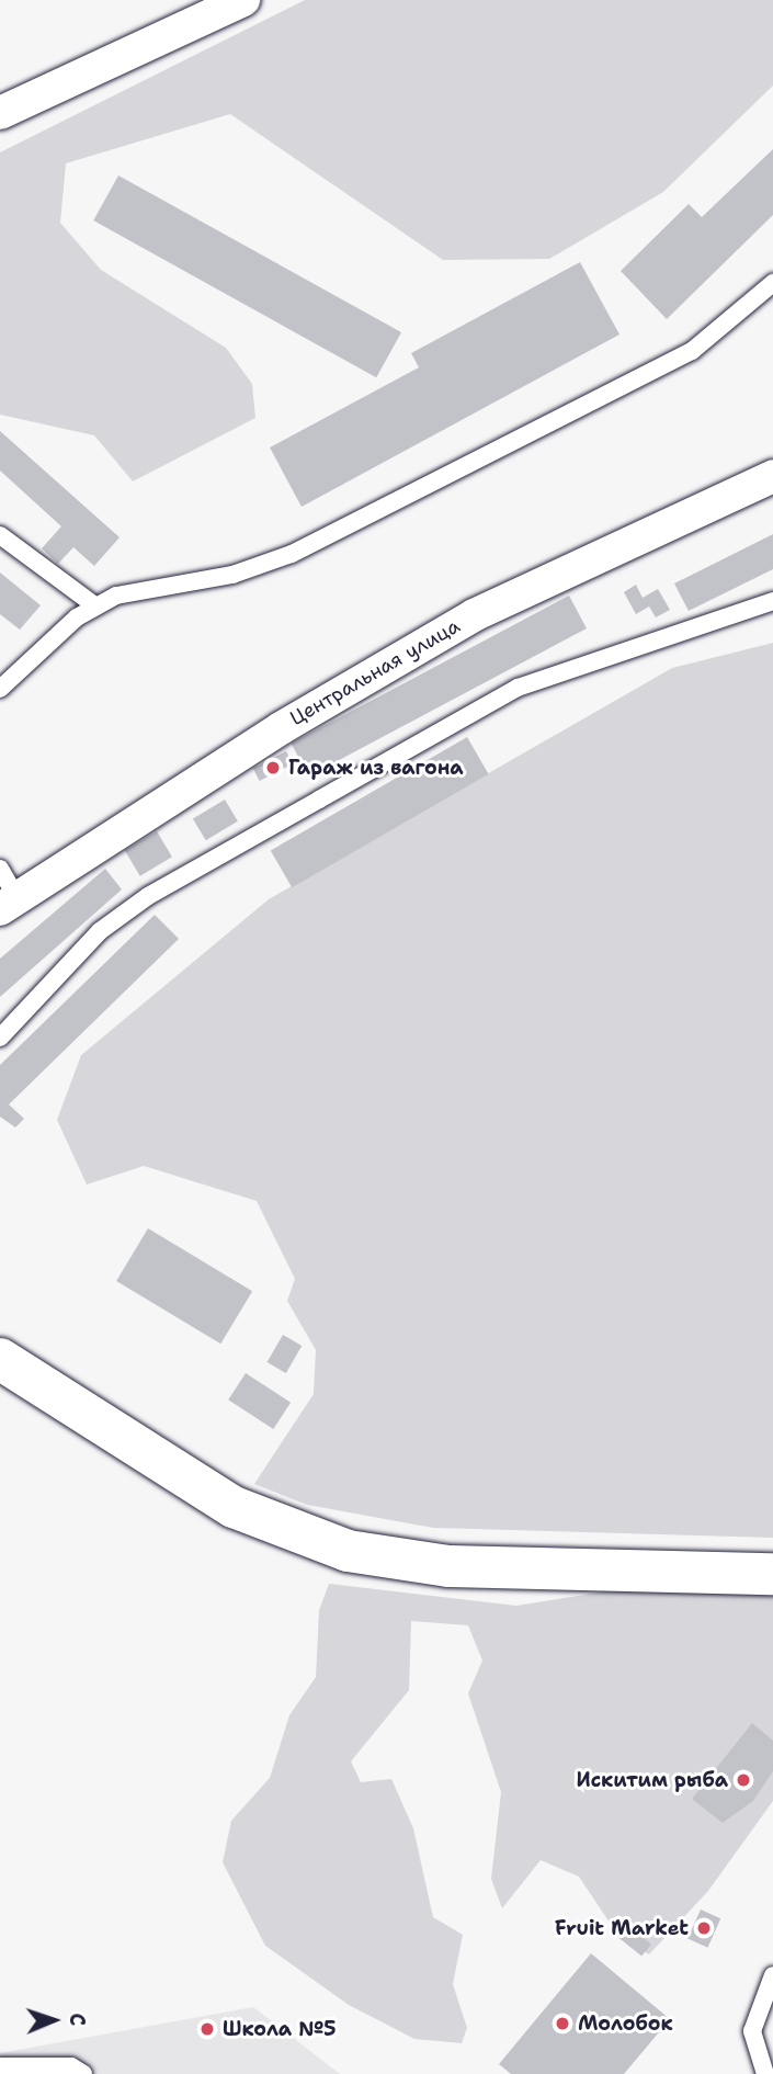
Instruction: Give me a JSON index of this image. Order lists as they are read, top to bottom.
{
  "streets": {
    "street": ["Центральная улица"]
  },
  "places": [
    "Гараж из вагона",
    "Искитим рыба",
    "Fruit Market",
    "Молобок",
    "Школа №5"
  ],
  "north": "right"
}
